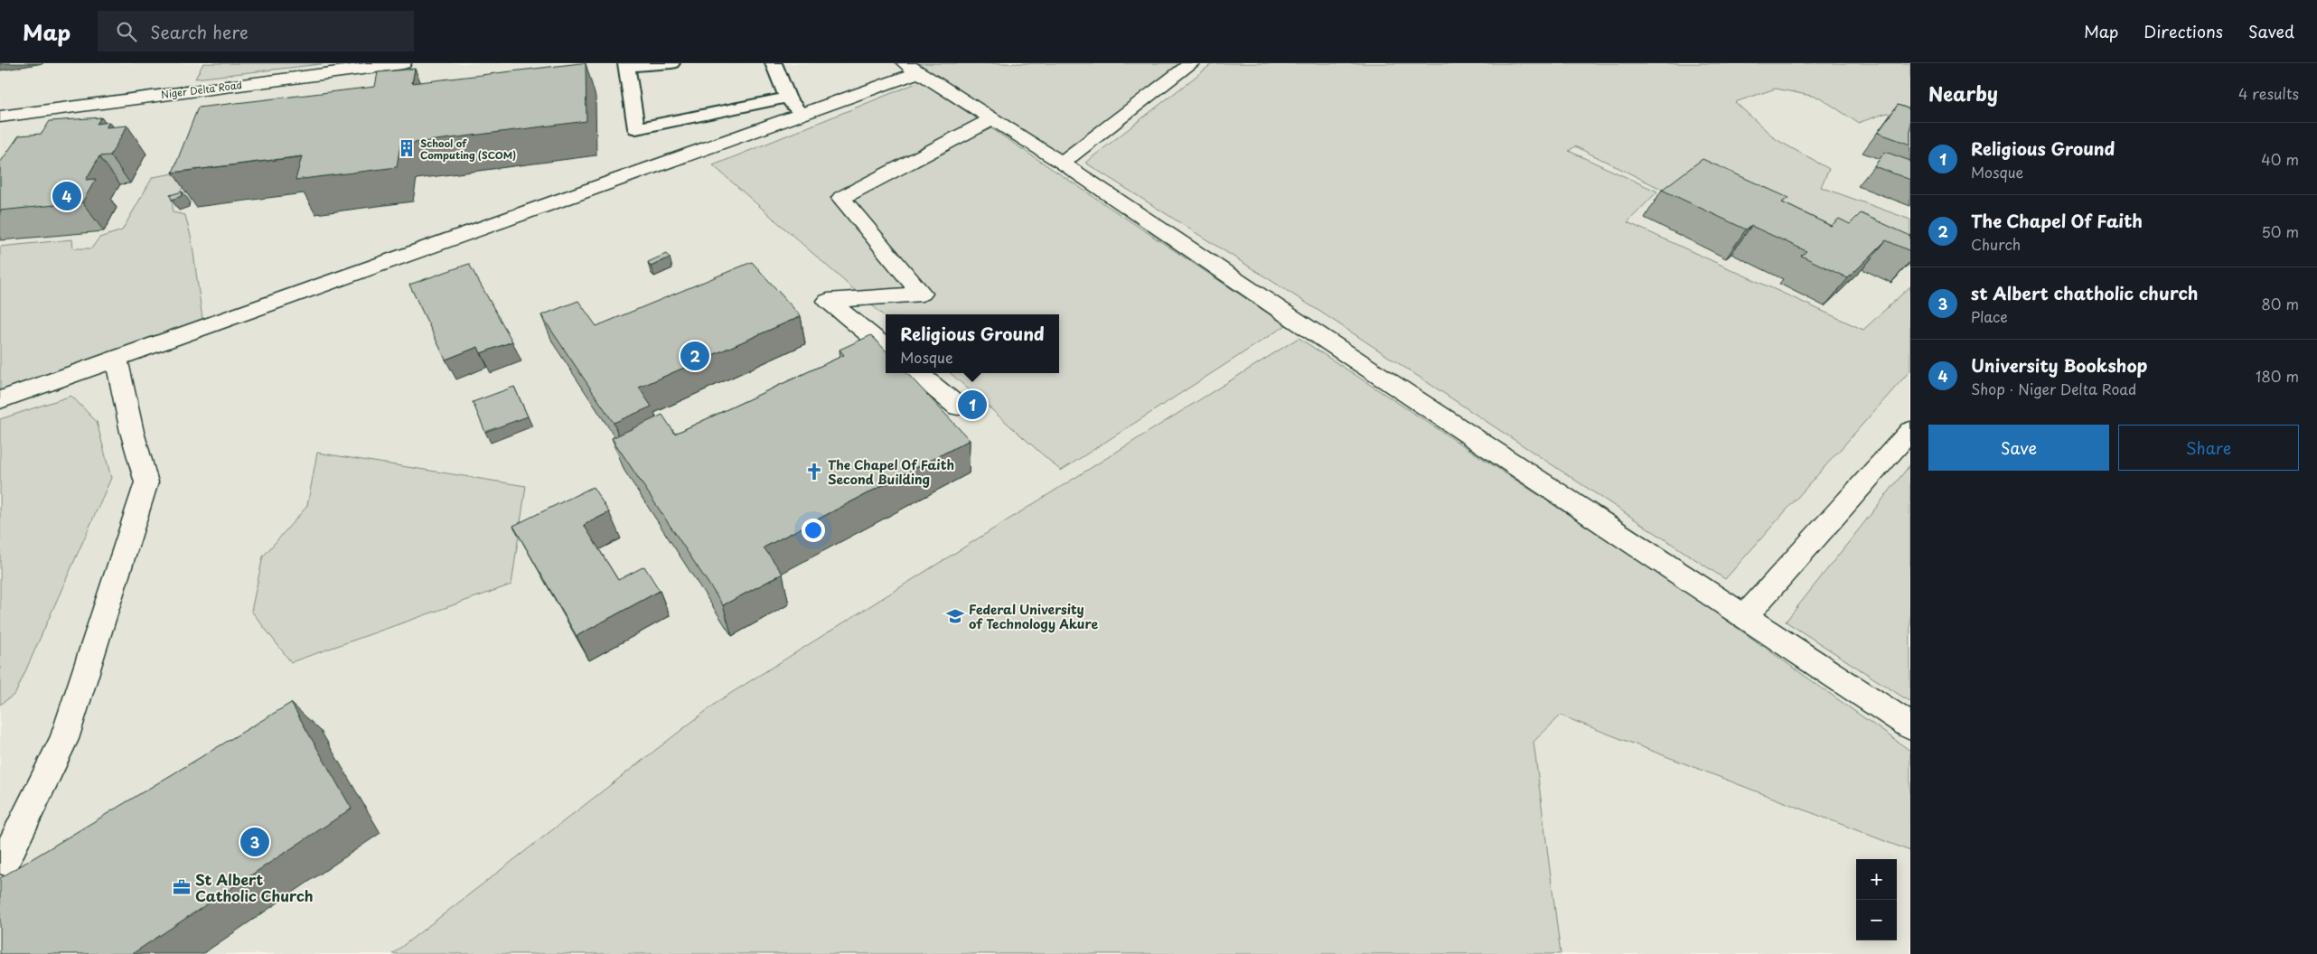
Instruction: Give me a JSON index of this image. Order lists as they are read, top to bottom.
{
  "streets": {
    "street": ["Niger Delta Road"]
  },
  "places": {
    "building": ["School of Computing (SCOM)"],
    "church": ["The Chapel Of Faith Second Building"],
    "school or university": ["Federal University of Technology Akure"],
    "office": ["St Albert Catholic Church"]
  },
  "page": {
    "header": "Map",
    "search": "Search here",
    "nav": ["Map", "Directions", "Saved"],
    "heading": ["Nearby", "4 results"],
    "list": [
      {
        "mark": "1",
        "name": "Religious Ground",
        "note": "Mosque",
        "value": "40 m"
      },
      {
        "mark": "2",
        "name": "The Chapel Of Faith",
        "note": "Church",
        "value": "50 m"
      },
      {
        "mark": "3",
        "name": "st Albert chatholic church",
        "note": "Place",
        "value": "80 m"
      },
      {
        "mark": "4",
        "name": "University Bookshop",
        "note": "Shop · Niger Delta Road",
        "value": "180 m"
      }
    ],
    "pins": [
      "4",
      "2",
      "1",
      "3"
    ],
    "popup": ["Religious Ground", "Mosque"],
    "buttons": ["Save", "Share"],
    "map_buttons": ["+", "−"]
  }
}
